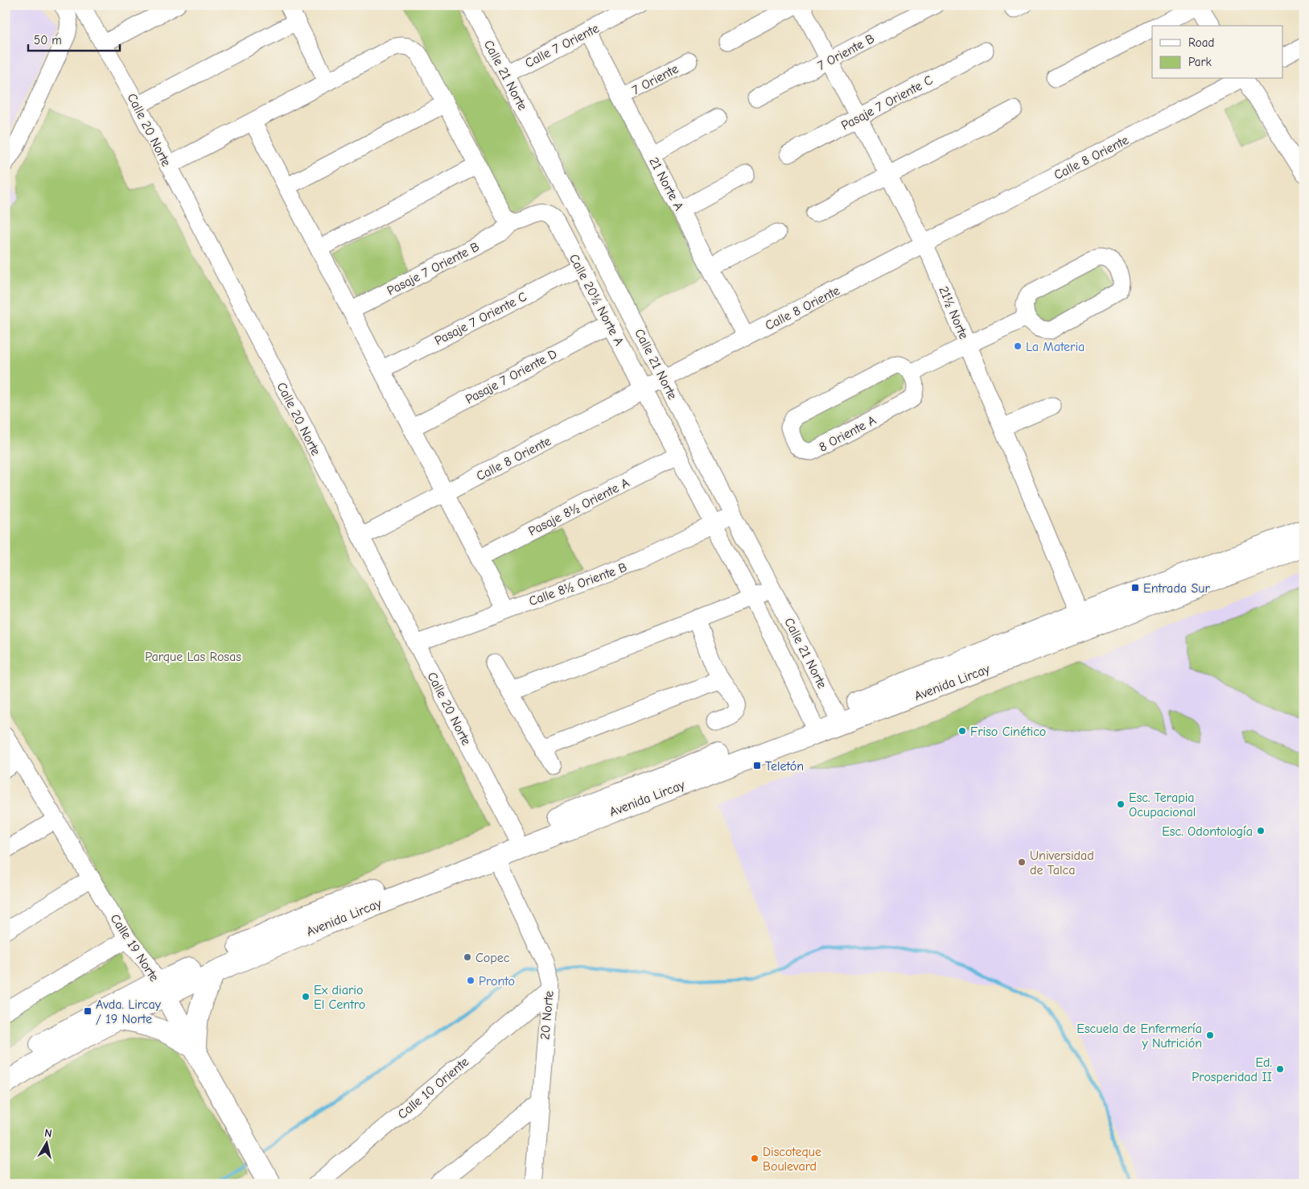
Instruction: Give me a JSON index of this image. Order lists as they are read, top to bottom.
{
  "streets": {
    "main road": ["Avenida Lircay", "Calle 19 Norte"],
    "street": [
      "Calle 7 Oriente",
      "7 Oriente B",
      "Calle 21 Norte",
      "7 Oriente",
      "Pasaje 7 Oriente C",
      "Calle 20 Norte",
      "Calle 8 Oriente",
      "21 Norte A",
      "Pasaje 7 Oriente B",
      "Calle 20½ Norte A",
      "21½ Norte",
      "Pasaje 7 Oriente D",
      "8 Oriente A",
      "Pasaje 8½ Oriente A",
      "Calle 8½ Oriente B",
      "20 Norte",
      "Calle 10 Oriente"
    ]
  },
  "crossings": [
    ["Calle 7 Oriente", "Calle 21 Norte"],
    ["Calle 7 Oriente", "21 Norte A"],
    ["7 Oriente B", "21½ Norte"],
    ["Calle 21 Norte", "Calle 8 Oriente"],
    ["Calle 21 Norte", "Calle 20½ Norte A"],
    ["Calle 21 Norte", "Pasaje 8½ Oriente A"],
    ["Calle 21 Norte", "Calle 8½ Oriente B"],
    ["Calle 21 Norte", "Avenida Lircay"],
    ["7 Oriente", "21 Norte A"],
    ["Pasaje 7 Oriente C", "Calle 20½ Norte A"],
    ["Pasaje 7 Oriente C", "21½ Norte"],
    ["Calle 20 Norte", "Calle 8 Oriente"],
    ["Calle 20 Norte", "Calle 8½ Oriente B"],
    ["Calle 20 Norte", "Avenida Lircay"],
    ["Calle 8 Oriente", "21 Norte A"],
    ["Calle 8 Oriente", "Calle 20½ Norte A"],
    ["Calle 8 Oriente", "21½ Norte"],
    ["Pasaje 7 Oriente B", "Calle 20½ Norte A"],
    ["Calle 20½ Norte A", "Pasaje 7 Oriente D"],
    ["21½ Norte", "Avenida Lircay"],
    ["Avenida Lircay", "Calle 19 Norte"],
    ["Avenida Lircay", "20 Norte"],
    ["20 Norte", "Calle 10 Oriente"]
  ],
  "parks": ["Parque Las Rosas"],
  "places": {
    "other": [
      "La Materia",
      "Friso Cinético",
      "Esc. Terapia Ocupacional",
      "Esc. Odontología",
      "Universidad de Talca",
      "Copec",
      "Pronto",
      "Ex diario El Centro",
      "Escuela de Enfermería y Nutrición",
      "Ed. Prosperidad II",
      "Discoteque Boulevard"
    ],
    "transit": ["Entrada Sur", "Teletón", "Avda. Lircay / 19 Norte"]
  },
  "legend": ["Road", "Park"],
  "scale_bar": "50 m",
  "north": "top"
}
